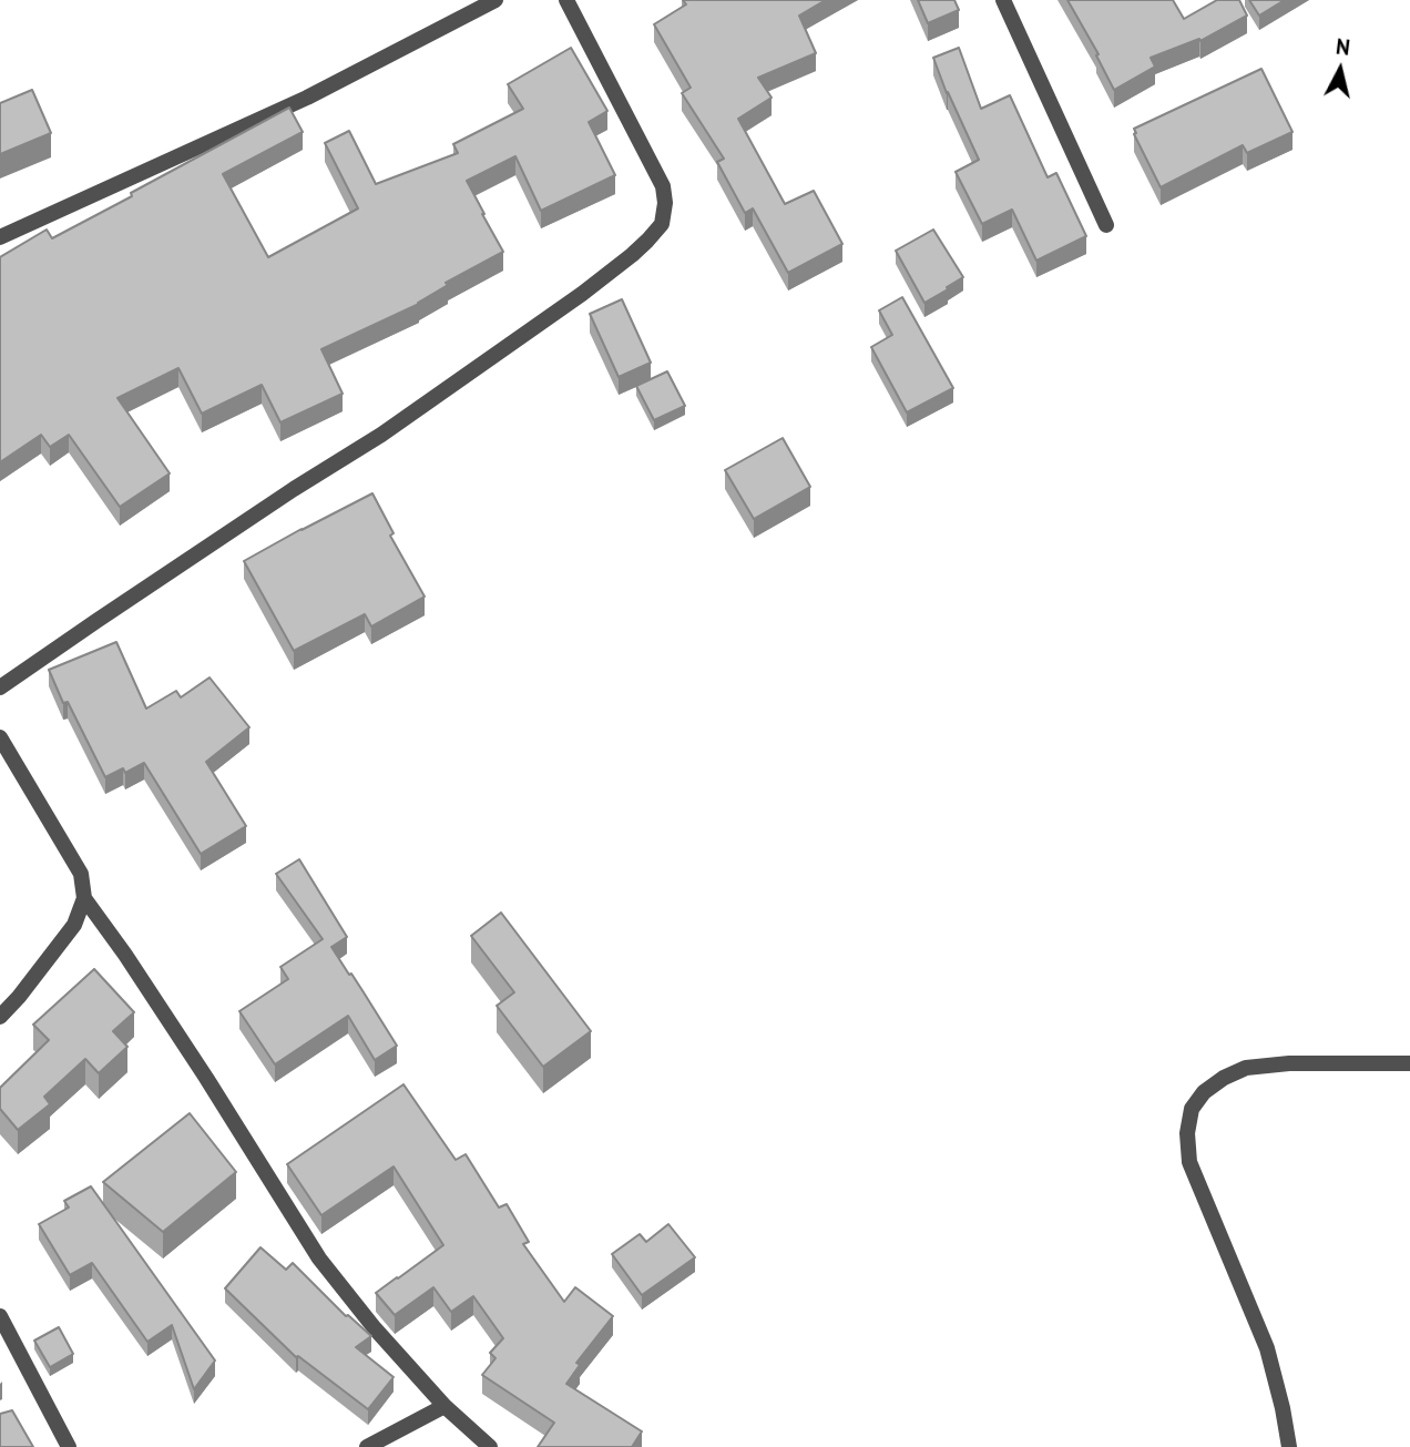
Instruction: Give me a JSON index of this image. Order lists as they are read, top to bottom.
{
  "north": "top"
}
